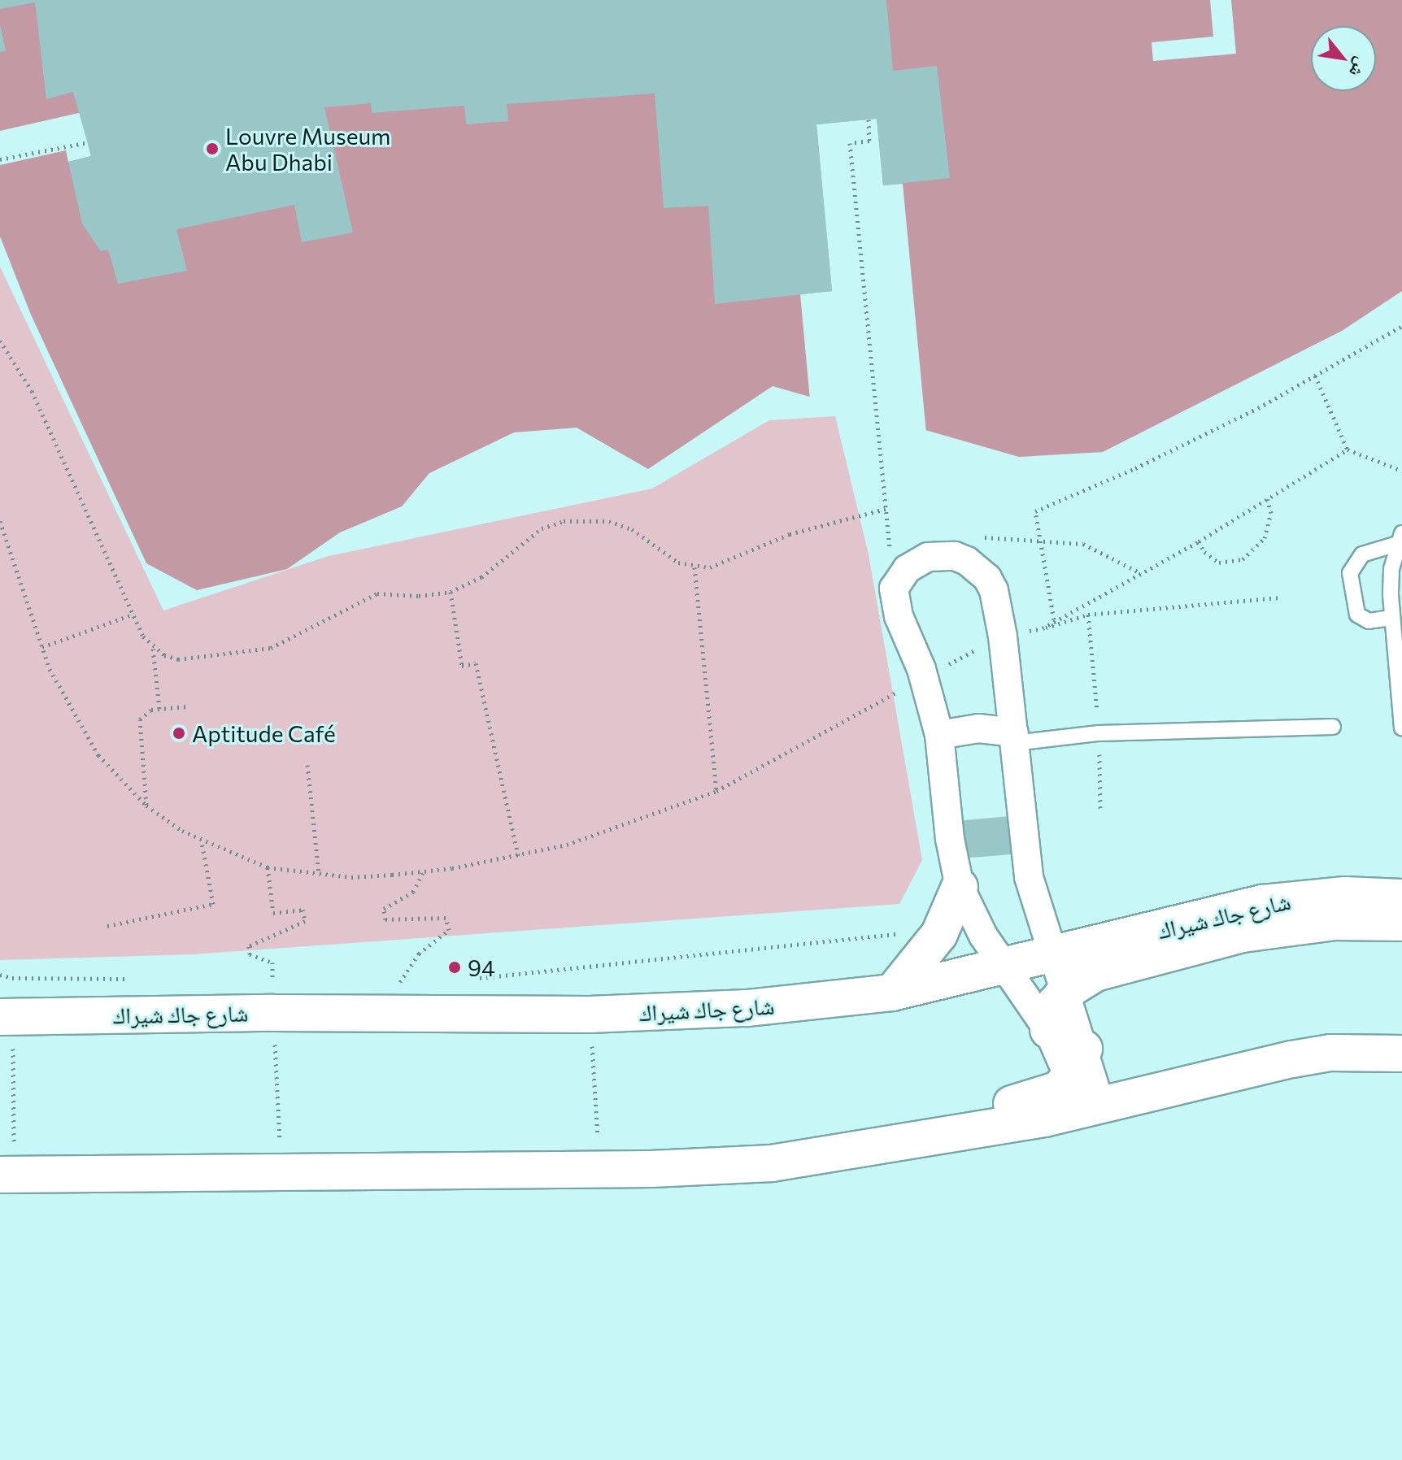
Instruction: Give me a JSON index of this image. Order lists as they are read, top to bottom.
{
  "streets": {
    "street": ["شارع جاك شيراك"]
  },
  "places": ["Louvre Museum Abu Dhabi", "Aptitude Café", "94"],
  "north": "bottom right"
}
